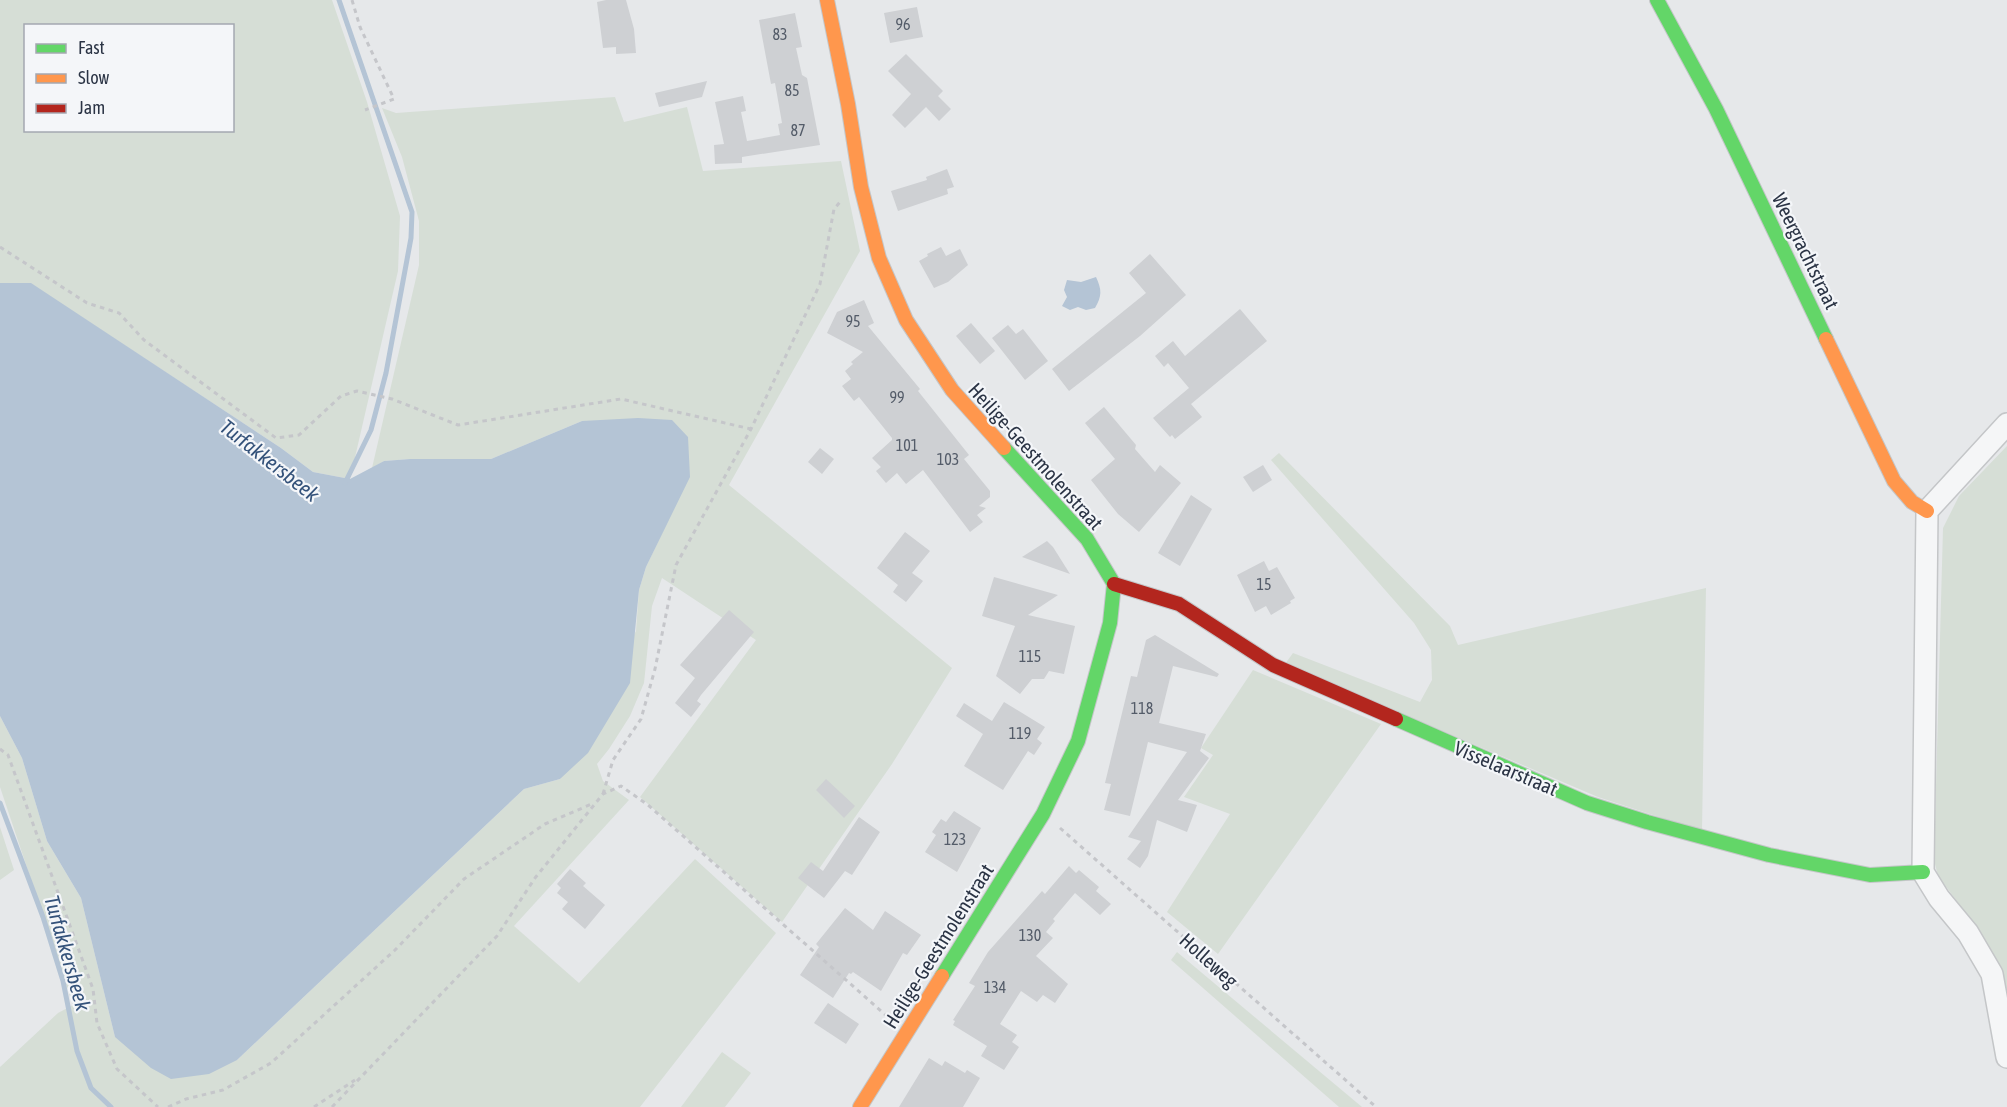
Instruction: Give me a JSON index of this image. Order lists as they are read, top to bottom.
{
  "streets": {
    "street": ["Weergrachtstraat", "Heilige-Geestmolenstraat", "Visselaarstraat"],
    "path": ["Holleweg"]
  },
  "crossings": [
    ["Heilige-Geestmolenstraat", "Visselaarstraat"],
    ["Heilige-Geestmolenstraat", "Holleweg"]
  ],
  "water": ["Turfakkersbeek"],
  "house_numbers": [
    "96",
    "83",
    "85",
    "87",
    "95",
    "99",
    "101",
    "103",
    "15",
    "115",
    "118",
    "119",
    "123",
    "130",
    "134"
  ],
  "legend": ["Fast", "Slow", "Jam"]
}
